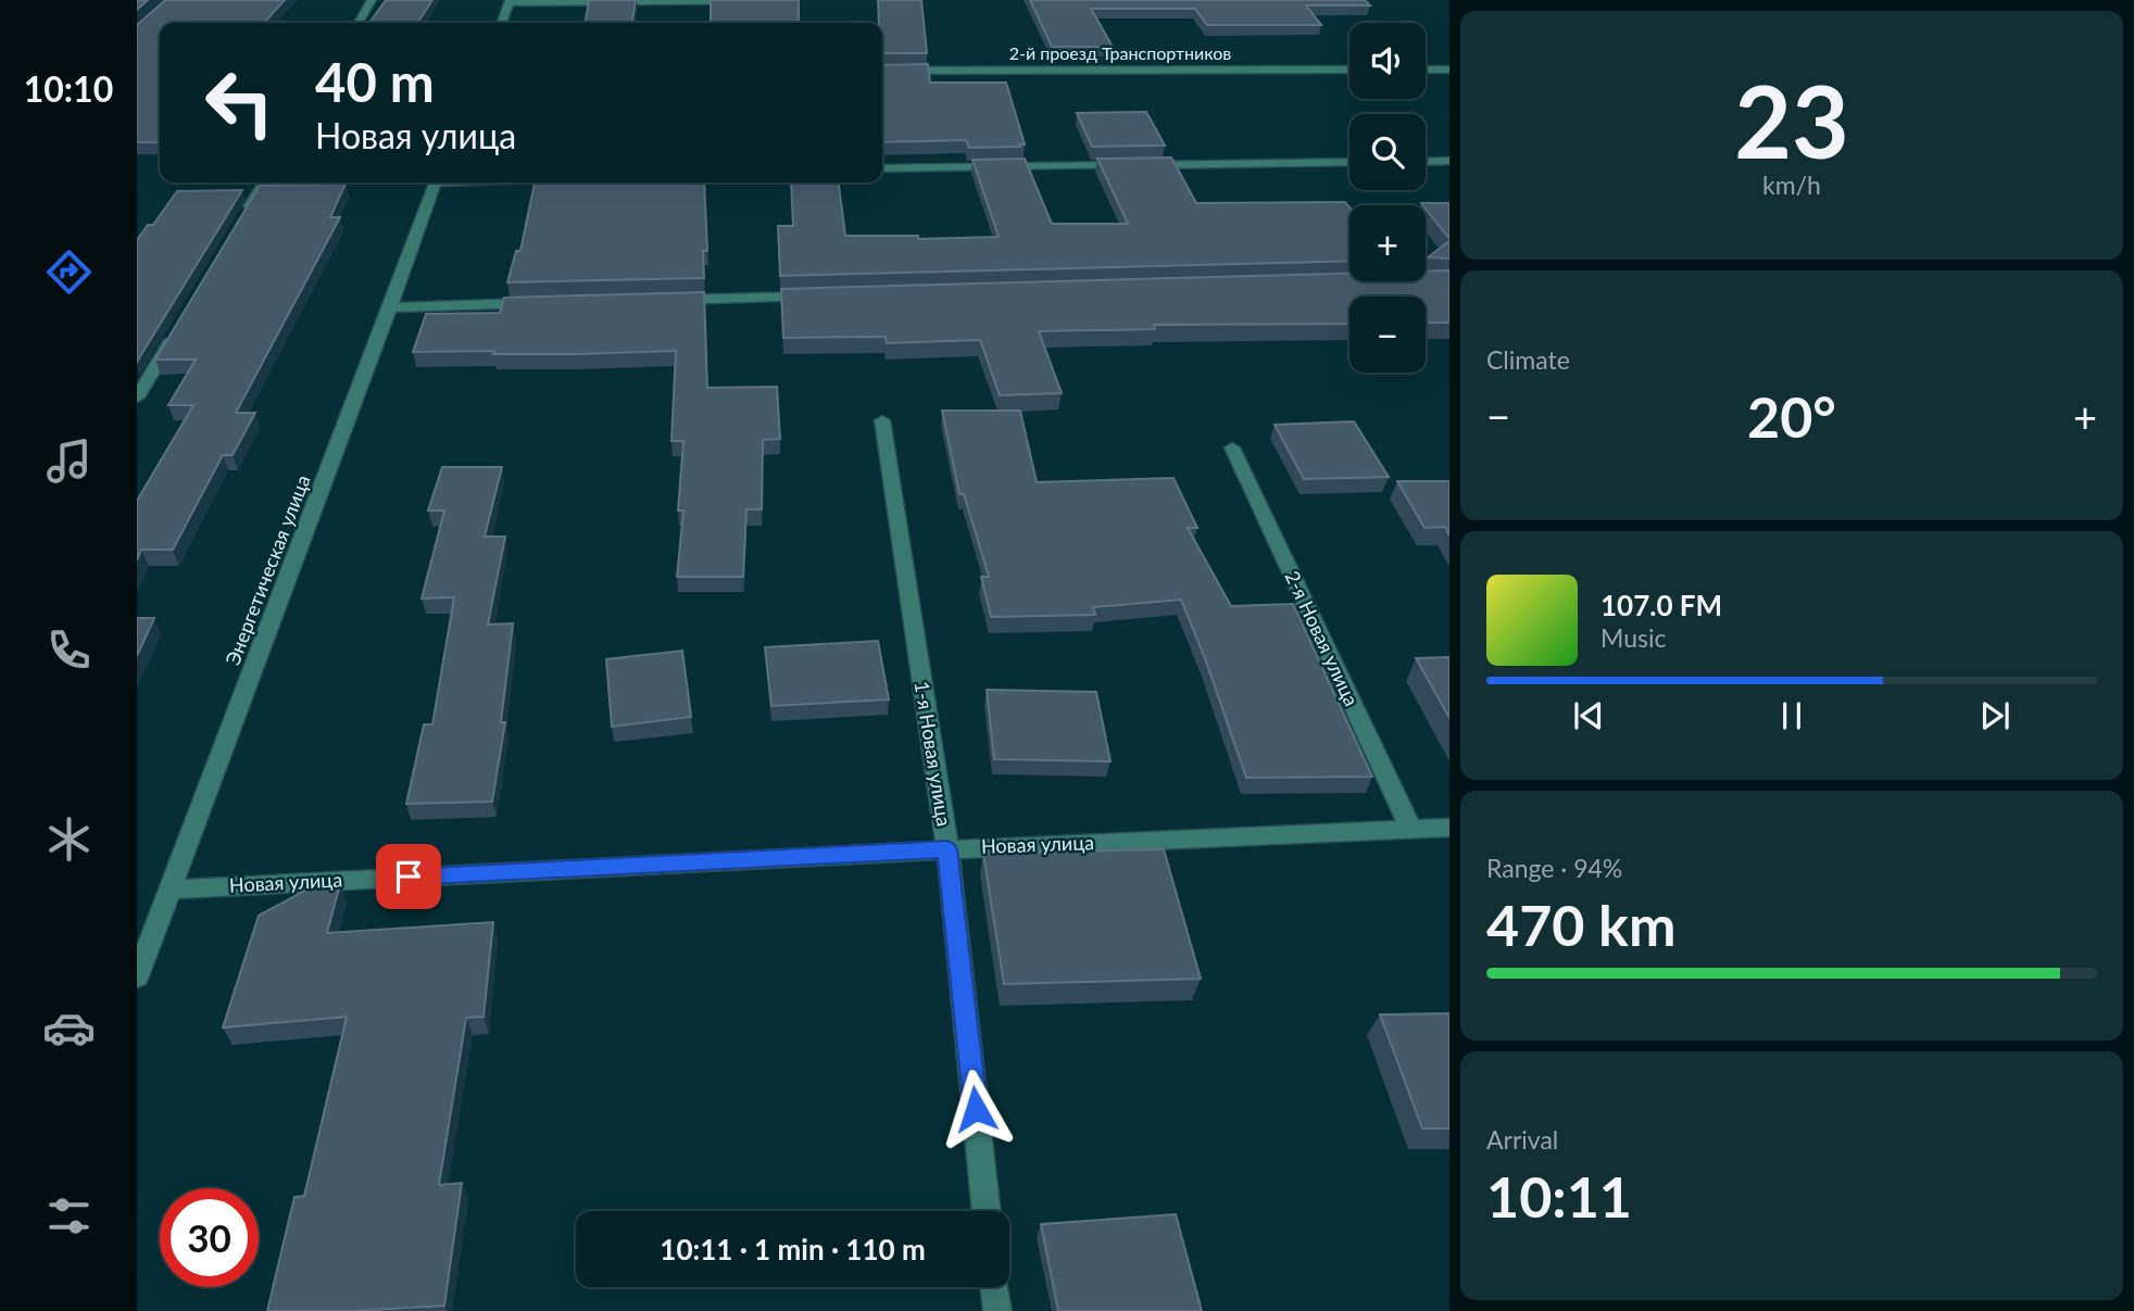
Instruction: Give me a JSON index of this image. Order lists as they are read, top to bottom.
{
  "streets": {
    "street": [
      "2-й проезд Транспортников",
      "Энергетическая улица",
      "2-я Новая улица",
      "1-я Новая улица",
      "Новая улица"
    ]
  },
  "crossings": [
    ["Энергетическая улица", "Новая улица"],
    ["2-я Новая улица", "Новая улица"],
    ["1-я Новая улица", "Новая улица"]
  ],
  "page": {
    "tabs": "10:10",
    "tile": [
      ["23", "km/h"],
      "Climate",
      ["Range · 94%", "470 km"],
      ["Arrival", "10:11"]
    ],
    "map_buttons": ["+", "−"],
    "turn": ["40 m", "Новая улица"],
    "heat": ["−", "20°", "+"],
    "song": ["107.0 FM", "Music"],
    "limit": "30",
    "trip": "10:11 · 1 min · 110 m"
  }
}
